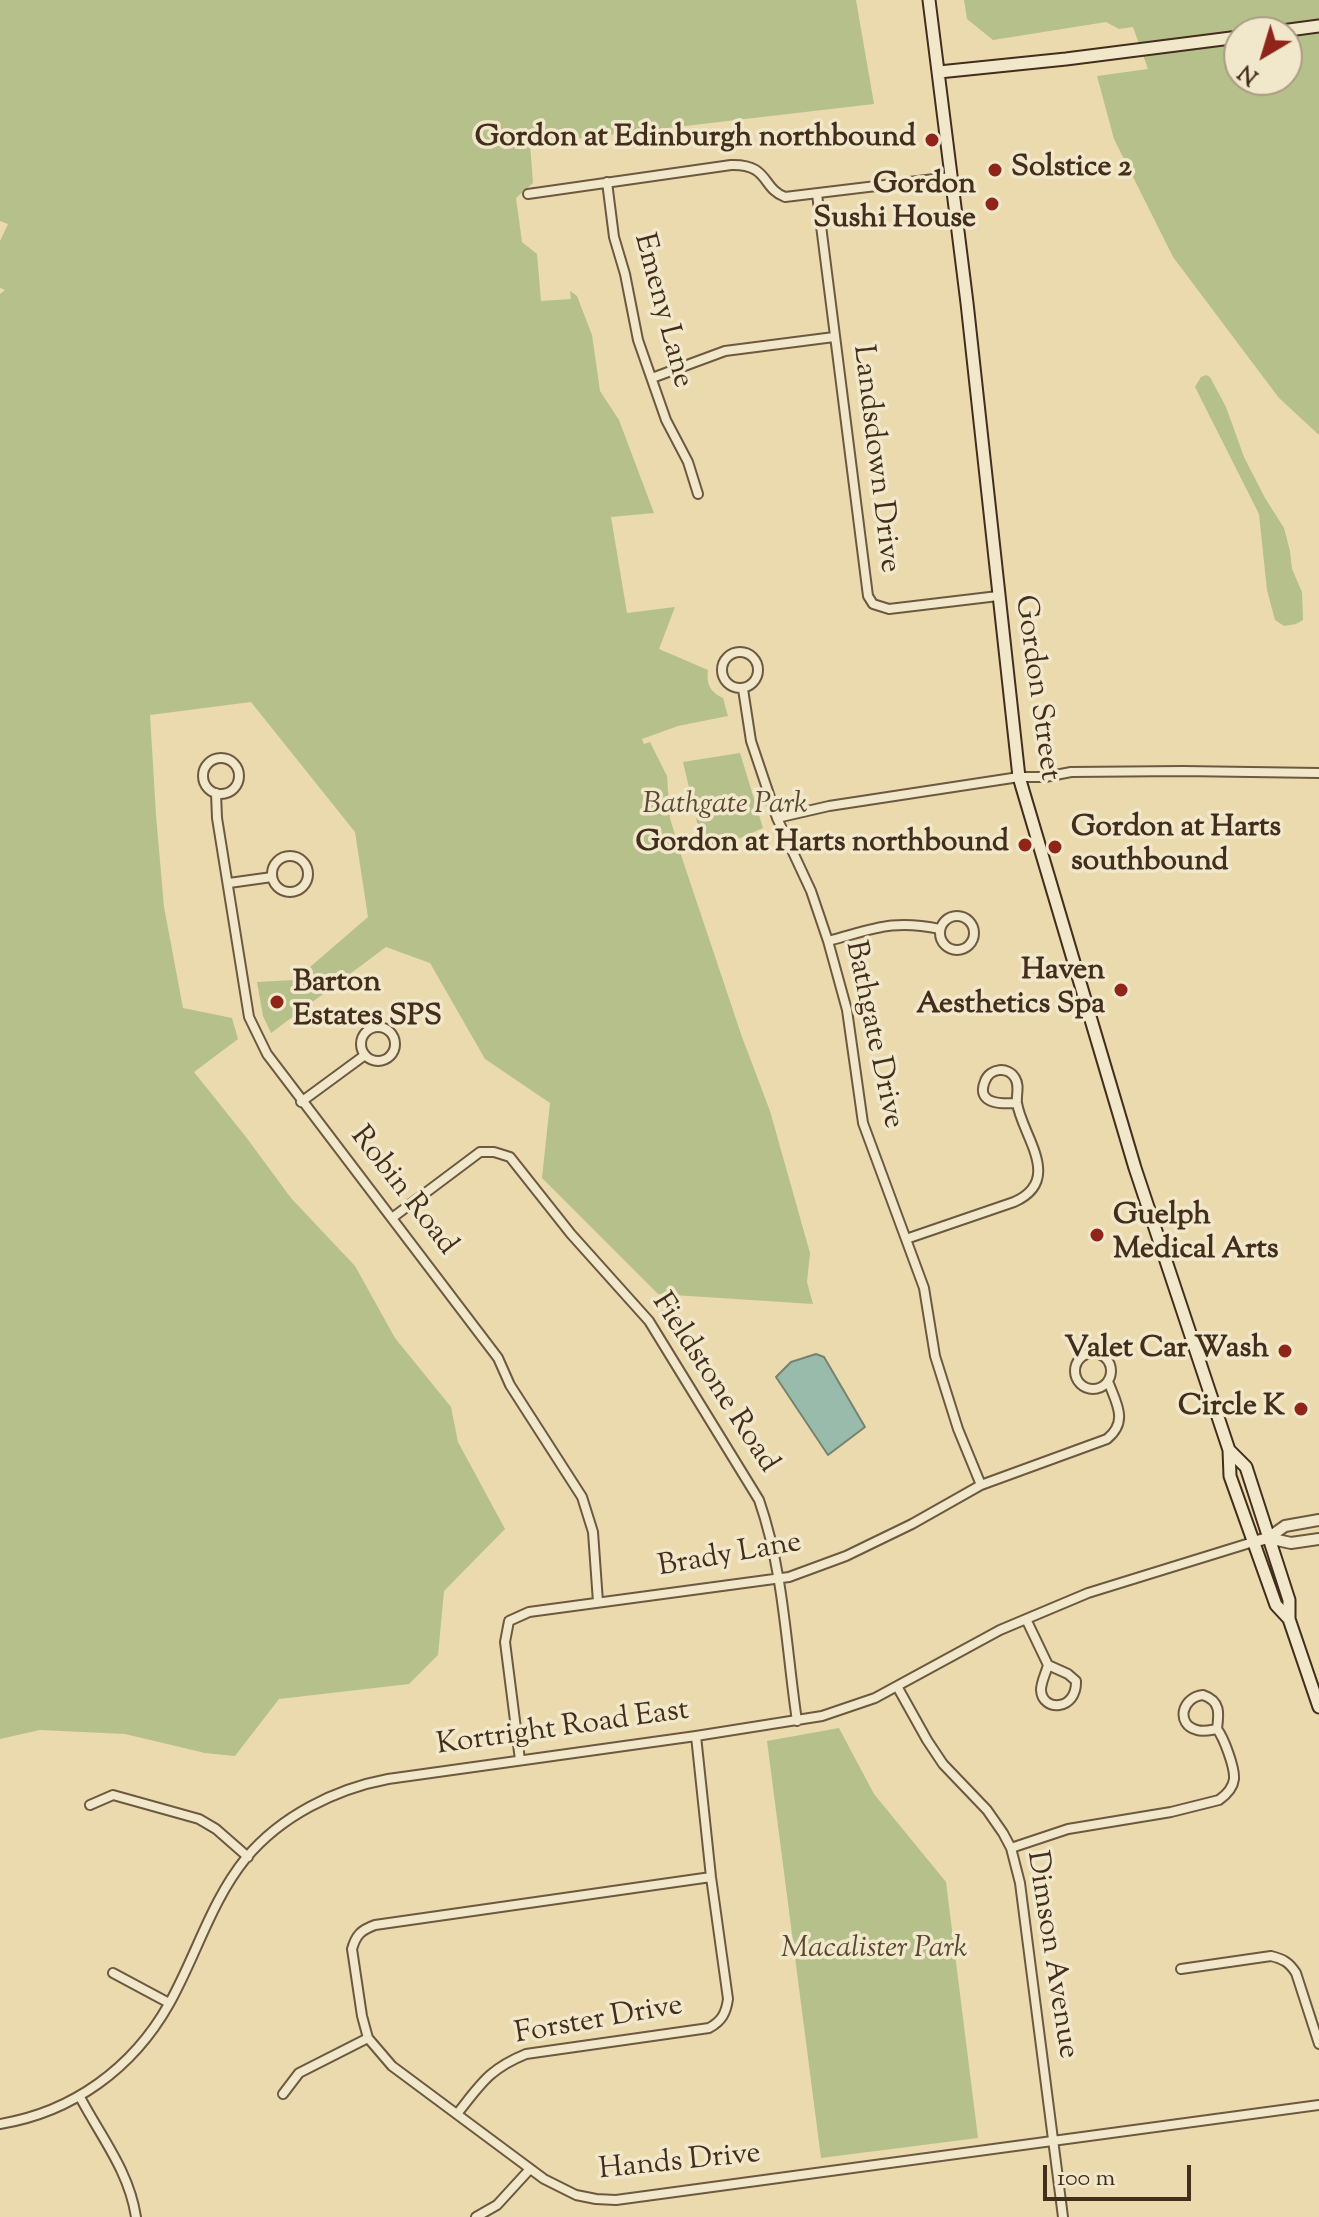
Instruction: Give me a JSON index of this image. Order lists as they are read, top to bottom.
{
  "streets": {
    "main road": ["Gordon Street"],
    "street": [
      "Emeny Lane",
      "Landsdown Drive",
      "Bathgate Drive",
      "Robin Road",
      "Fieldstone Road",
      "Brady Lane",
      "Kortright Road East",
      "Dimson Avenue",
      "Forster Drive",
      "Hands Drive"
    ]
  },
  "crossings": [
    ["Landsdown Drive", "Gordon Street"],
    ["Gordon Street", "Kortright Road East"],
    ["Bathgate Drive", "Brady Lane"],
    ["Robin Road", "Fieldstone Road"],
    ["Robin Road", "Brady Lane"],
    ["Fieldstone Road", "Brady Lane"],
    ["Fieldstone Road", "Kortright Road East"],
    ["Brady Lane", "Kortright Road East"],
    ["Kortright Road East", "Dimson Avenue"],
    ["Kortright Road East", "Forster Drive"],
    ["Dimson Avenue", "Hands Drive"],
    ["Forster Drive", "Hands Drive"]
  ],
  "parks": ["Bathgate Park", "Macalister Park"],
  "places": [
    "Gordon at Edinburgh northbound",
    "Solstice 2",
    "Gordon Sushi House",
    "Gordon at Harts northbound",
    "Gordon at Harts southbound",
    "Haven Aesthetics Spa",
    "Barton Estates SPS",
    "Guelph Medical Arts",
    "Valet Car Wash",
    "Circle K"
  ],
  "scale_bar": "100 m",
  "north": "bottom left"
}
